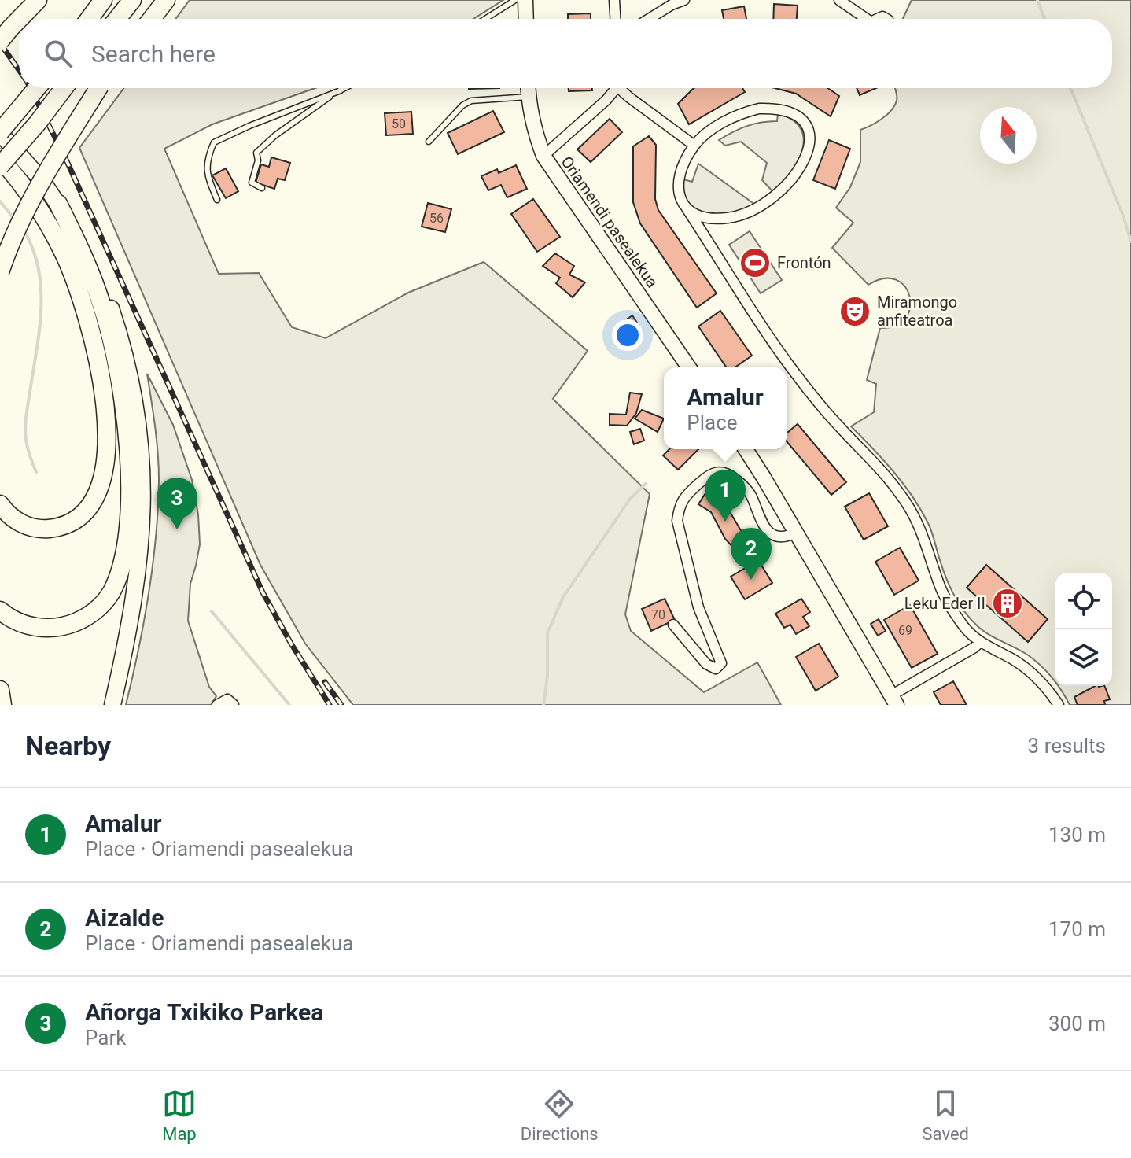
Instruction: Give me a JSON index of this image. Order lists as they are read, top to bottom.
{
  "streets": {
    "street": ["Oriamendi pasealekua"]
  },
  "places": {
    "sports": ["Frontón"],
    "theatre": ["Miramongo anfiteatroa"],
    "building": ["Leku Eder II"]
  },
  "house_numbers": [
    "50",
    "56",
    "70",
    "69"
  ],
  "north": "top",
  "page": {
    "search": "Search here",
    "popup": ["Amalur", "Place"],
    "pins": ["1", "3", "2"],
    "heading": ["Nearby", "3 results"],
    "list": [
      {
        "mark": "1",
        "name": "Amalur",
        "note": "Place · Oriamendi pasealekua",
        "value": "130 m"
      },
      {
        "mark": "2",
        "name": "Aizalde",
        "note": "Place · Oriamendi pasealekua",
        "value": "170 m"
      },
      {
        "mark": "3",
        "name": "Añorga Txikiko Parkea",
        "note": "Park",
        "value": "300 m"
      }
    ],
    "nav": ["Map", "Directions", "Saved"]
  }
}
